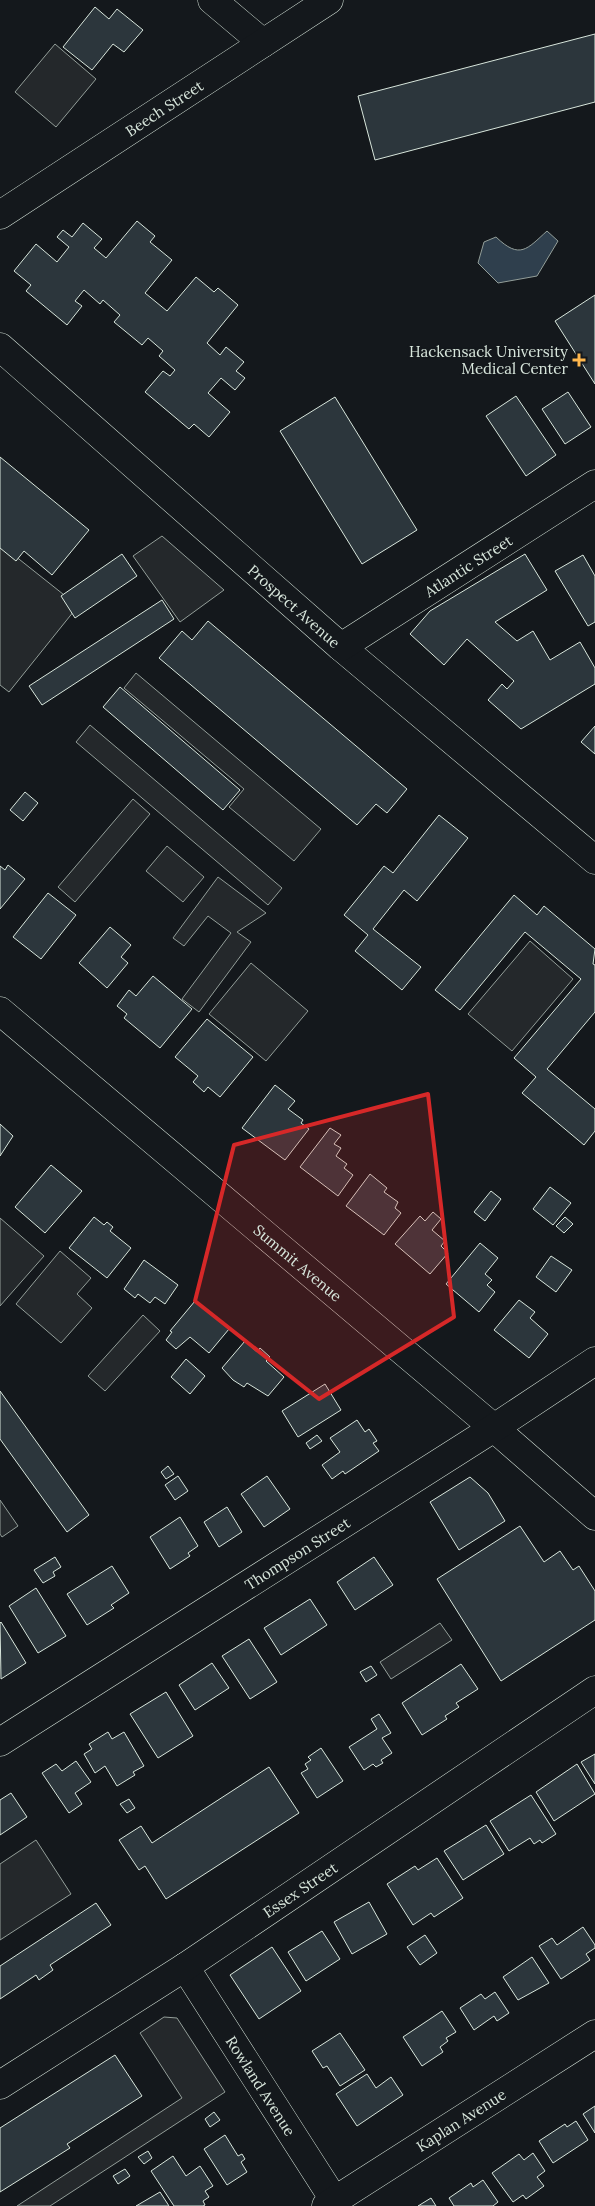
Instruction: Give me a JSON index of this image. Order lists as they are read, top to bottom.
{
  "streets": {
    "street": [
      "Beech Street",
      "Atlantic Street",
      "Prospect Avenue",
      "Summit Avenue",
      "Thompson Street",
      "Essex Street",
      "Rowland Avenue",
      "Kaplan Avenue"
    ]
  },
  "crossings": [
    ["Atlantic Street", "Prospect Avenue"],
    ["Summit Avenue", "Thompson Street"],
    ["Essex Street", "Rowland Avenue"],
    ["Rowland Avenue", "Kaplan Avenue"]
  ],
  "places": {
    "health": ["Hackensack University Medical Center"]
  }
}
